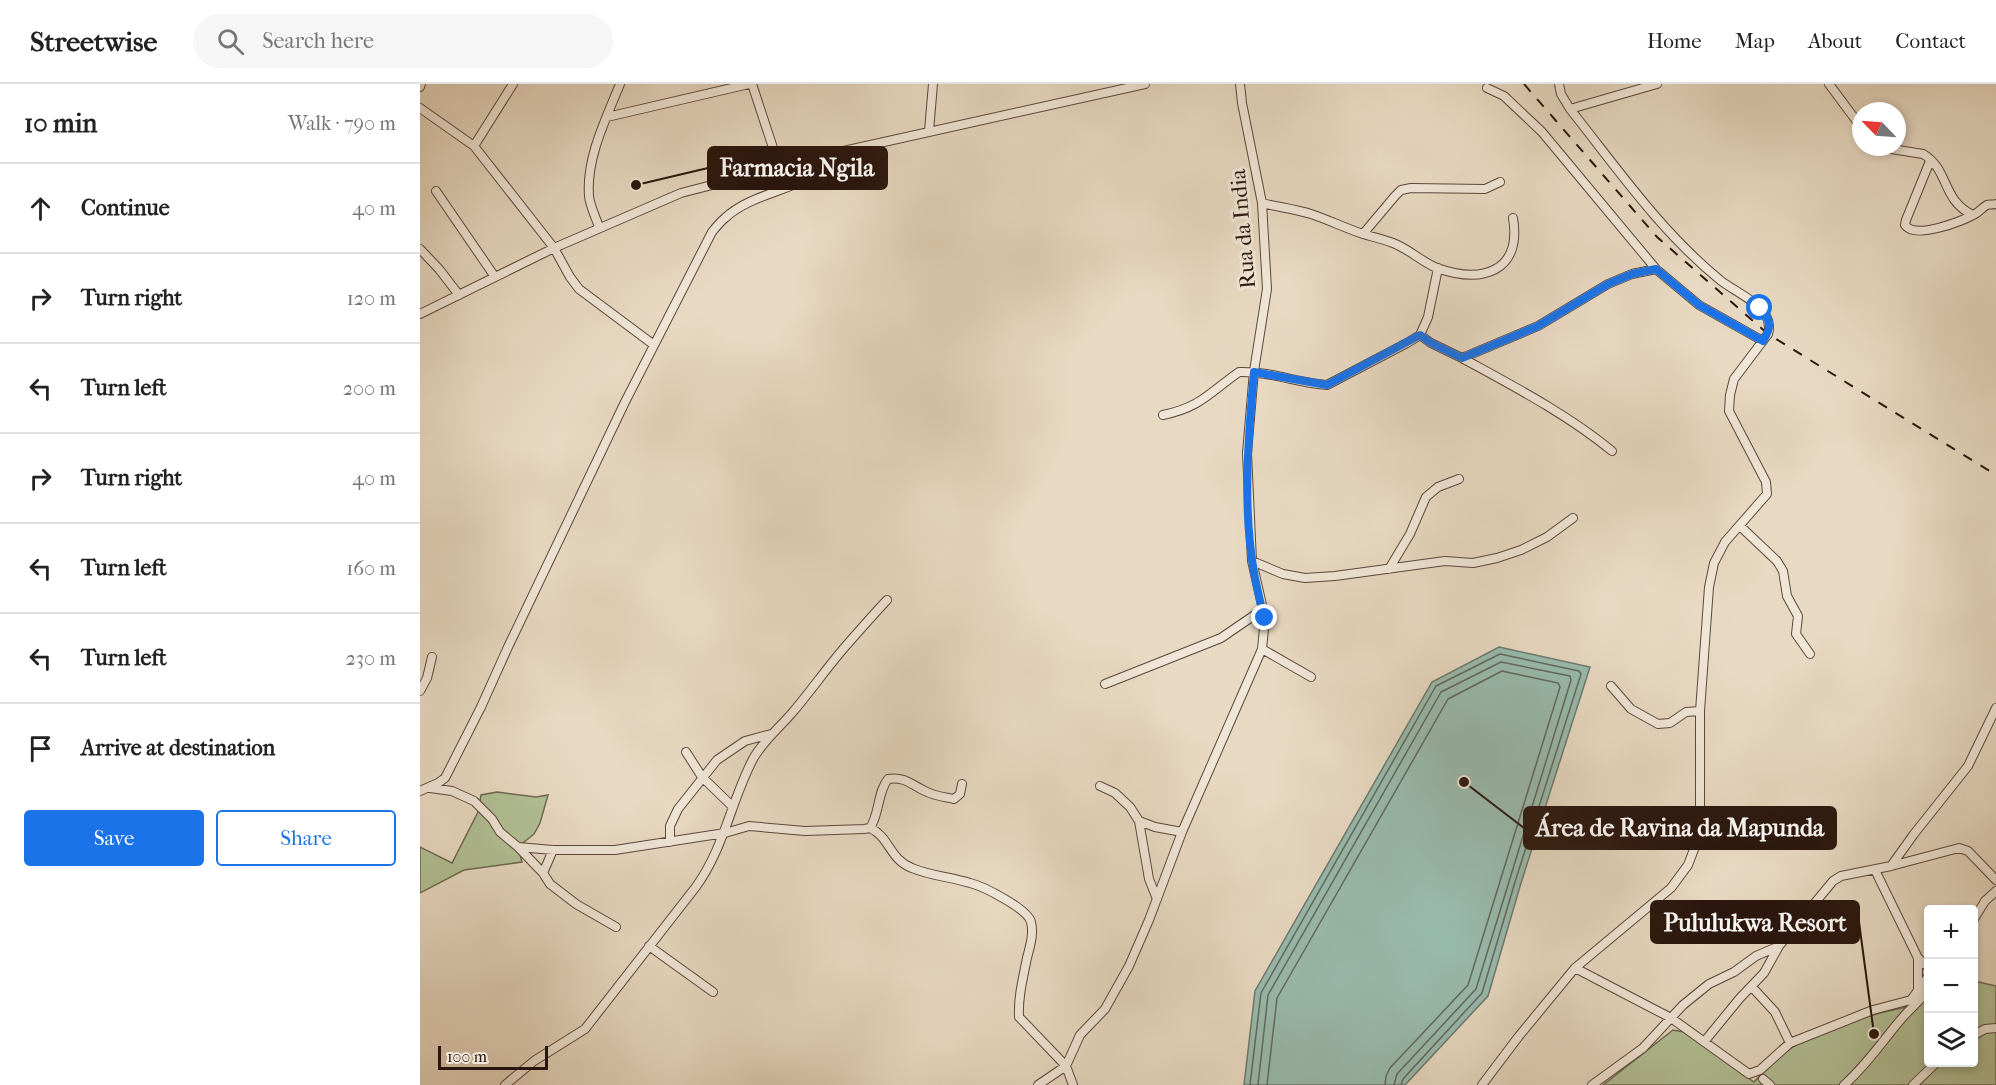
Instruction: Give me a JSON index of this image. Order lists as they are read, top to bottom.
{
  "streets": {
    "street": ["Rua da India"]
  },
  "places": ["Farmacia Ngila", "Área de Ravina da Mapunda", "Pululukwa Resort"],
  "scale_bar": "100 m",
  "north": "top left",
  "page": {
    "header": "Streetwise",
    "search": "Search here",
    "nav": [
      "Home",
      "Map",
      "About",
      "Contact"
    ],
    "heading": ["10 min", "Walk · 790 m"],
    "list": [
      ["Continue", "40 m"],
      ["Turn right", "120 m"],
      ["Turn left", "200 m"],
      ["Turn right", "40 m"],
      ["Turn left", "160 m"],
      ["Turn left", "230 m"],
      "Arrive at destination"
    ],
    "buttons": ["Save", "Share"],
    "map_buttons": ["+", "−"],
    "scale": "100 m"
  }
}
